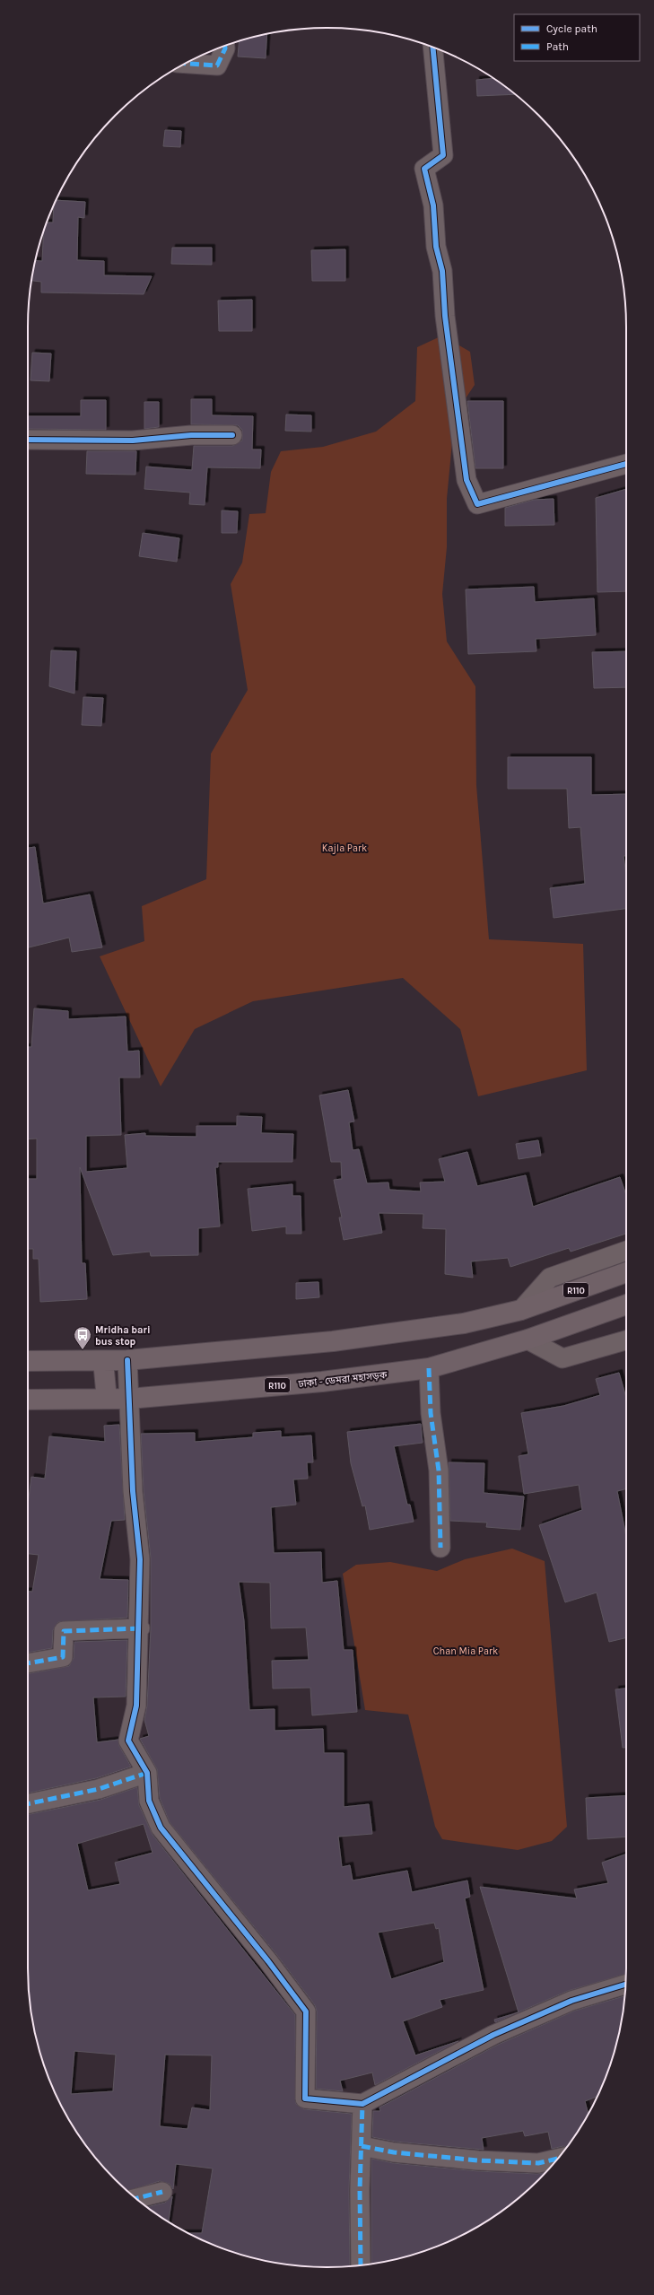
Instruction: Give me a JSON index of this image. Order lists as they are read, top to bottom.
{
  "streets": {
    "main road": ["R110", "ঢাকা - ডেমরা মহাসড়ক"]
  },
  "parks": ["Kajla Park", "Chan Mia Park"],
  "places": {
    "bus stop": ["Mridha bari bus stop"]
  },
  "legend": ["Cycle path", "Path"]
}
